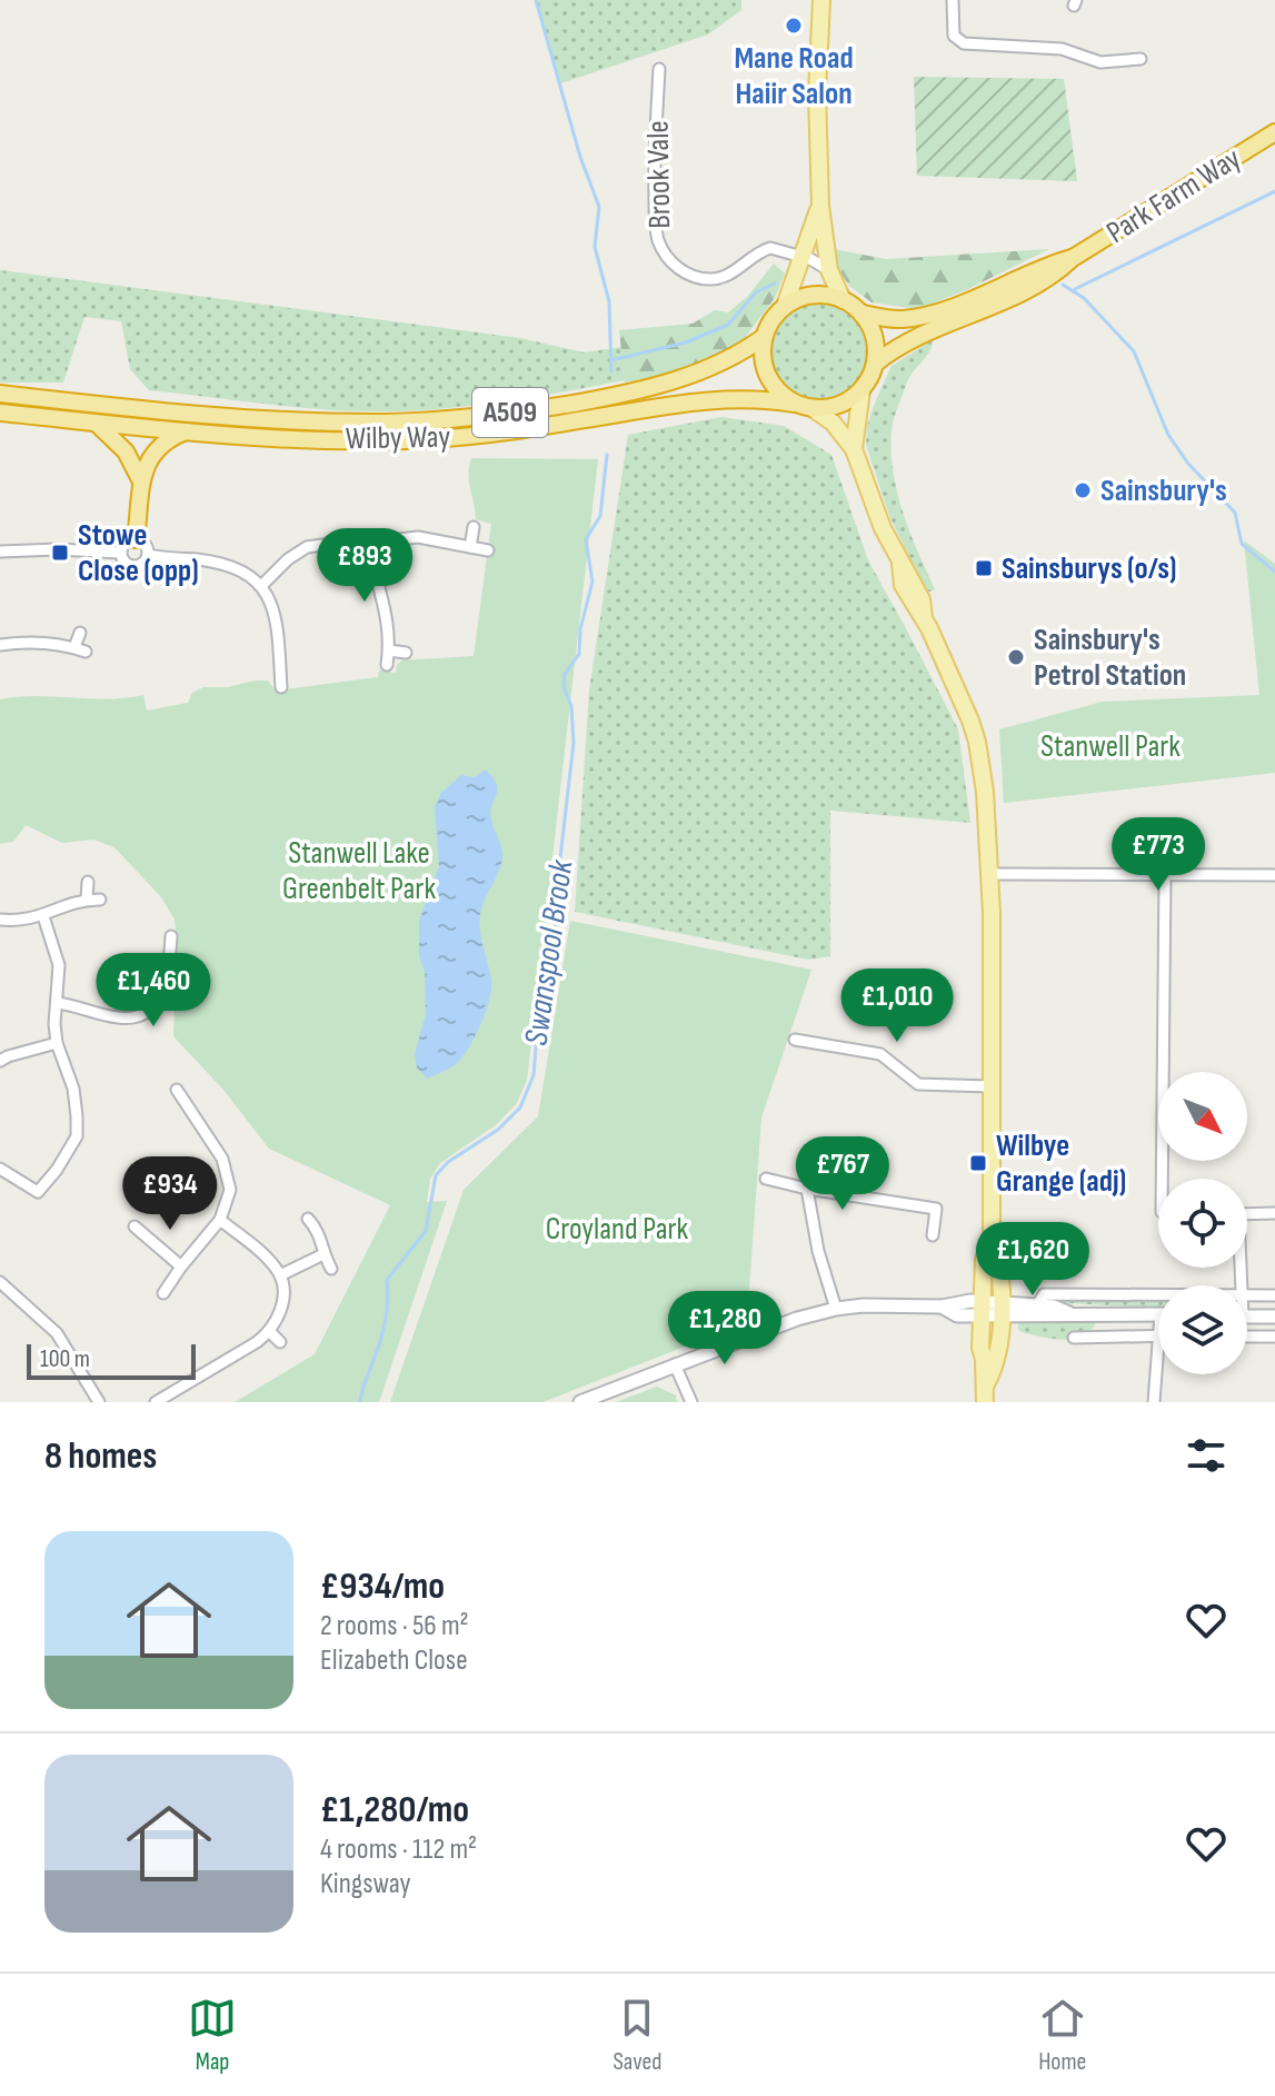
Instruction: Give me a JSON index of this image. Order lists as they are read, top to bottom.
{
  "streets": {
    "highway": ["Park Farm Way", "A509", "Wilby Way"],
    "street": ["Brook Vale"]
  },
  "crossings": [
    ["Park Farm Way", "Wilby Way"]
  ],
  "water": ["Swanspool Brook"],
  "parks": ["Stanwell Park", "Stanwell Lake Greenbelt Park", "Croyland Park"],
  "places": {
    "other": ["Mane Road Haiir Salon", "Sainsbury's", "Sainsbury's Petrol Station"],
    "transit": ["Stowe Close (opp)", "Sainsburys (o/s)", "Wilbye Grange (adj)"]
  },
  "scale_bar": "100 m",
  "north": "bottom right",
  "page": {
    "price": [
      "£893",
      "£773",
      "£1,460",
      "£1,010",
      "£767",
      "£934",
      "£1,620",
      "£1,280"
    ],
    "scale": "100 m",
    "heading": "8 homes",
    "list": [
      {
        "name": "£934/mo",
        "note": "2 rooms · 56 m² · Elizabeth Close"
      },
      {
        "name": "£1,280/mo",
        "note": "4 rooms · 112 m² · Kingsway"
      }
    ],
    "tabs": ["Map", "Saved", "Home"]
  }
}
